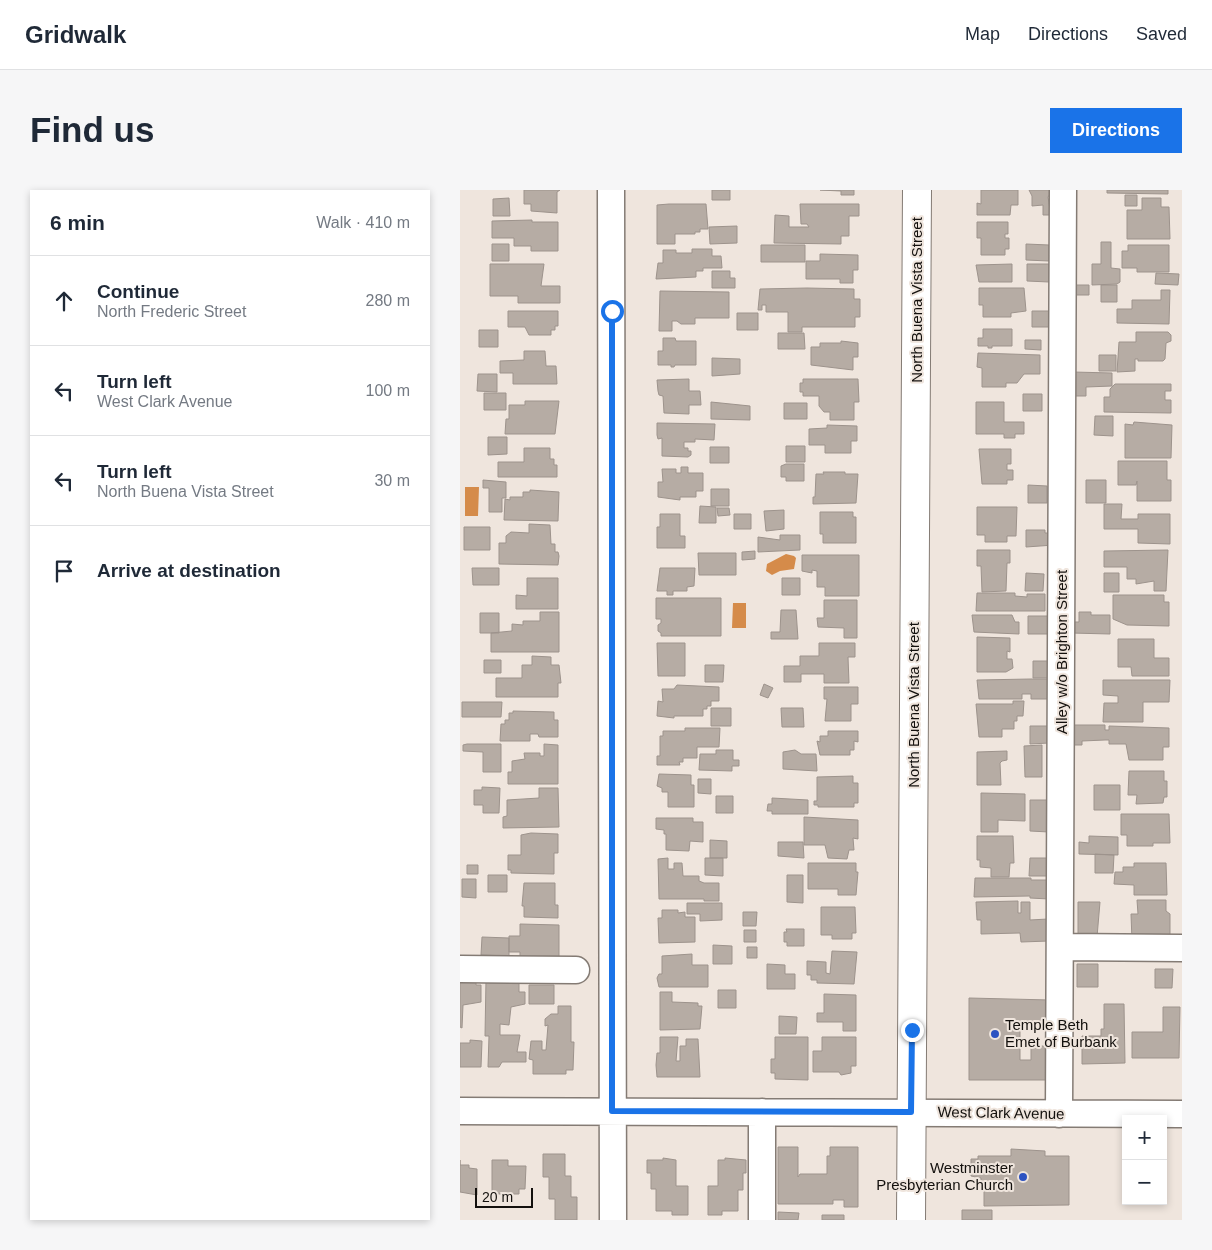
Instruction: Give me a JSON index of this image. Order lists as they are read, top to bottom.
{
  "streets": {
    "main road": ["North Buena Vista Street"],
    "street": ["Alley w/o Brighton Street", "West Clark Avenue"]
  },
  "crossings": [
    ["North Buena Vista Street", "West Clark Avenue"],
    ["Alley w/o Brighton Street", "West Clark Avenue"]
  ],
  "places": ["Temple Beth Emet of Burbank", "Westminster Presbyterian Church"],
  "scale_bar": "20 m",
  "page": {
    "header": "Gridwalk",
    "nav": ["Map", "Directions", "Saved"],
    "buttons": "Directions",
    "title": "Find us",
    "heading": ["6 min", "Walk · 410 m"],
    "list": [
      ["Continue", "North Frederic Street", "280 m"],
      ["Turn left", "West Clark Avenue", "100 m"],
      ["Turn left", "North Buena Vista Street", "30 m"],
      "Arrive at destination"
    ],
    "map_buttons": ["+", "−"],
    "scale": "20 m"
  }
}
